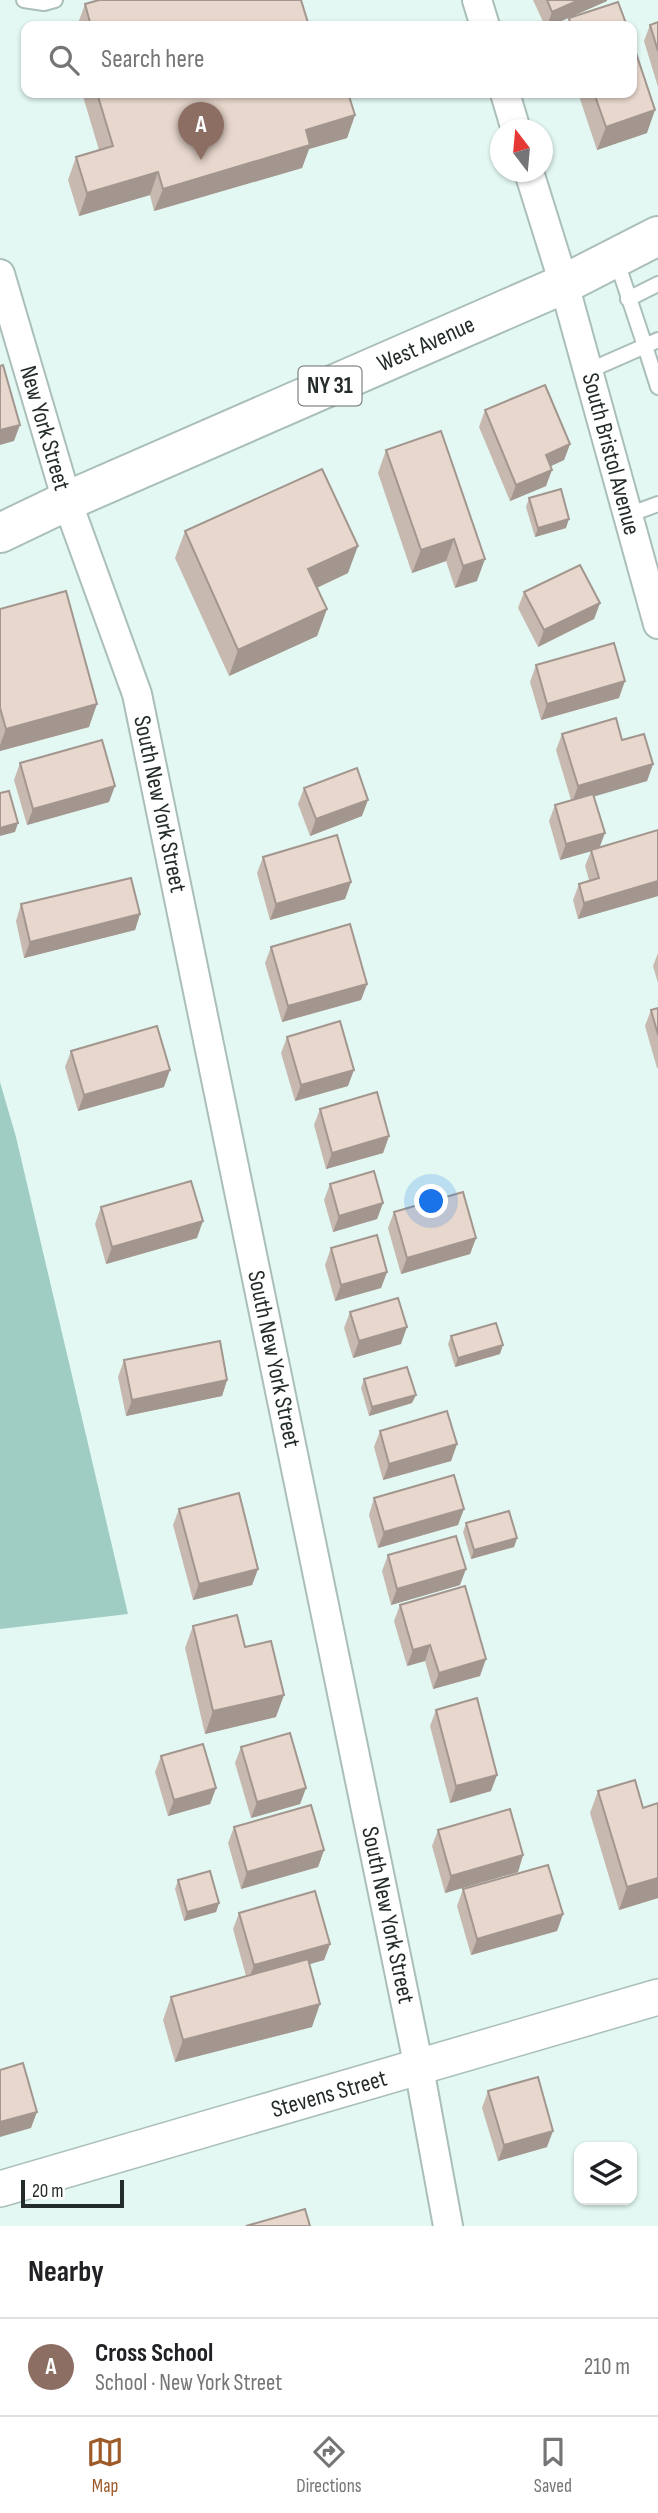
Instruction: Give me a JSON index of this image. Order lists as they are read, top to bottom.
{
  "streets": {
    "highway": ["West Avenue", "NY 31"],
    "street": [
      "New York Street",
      "South Bristol Avenue",
      "South New York Street",
      "Stevens Street"
    ]
  },
  "crossings": [
    ["West Avenue", "New York Street"],
    ["West Avenue", "South Bristol Avenue"],
    ["West Avenue", "South New York Street"],
    ["New York Street", "South New York Street"],
    ["South New York Street", "Stevens Street"]
  ],
  "scale_bar": "20 m",
  "north": "top",
  "page": {
    "search": "Search here",
    "pins": "A",
    "scale": "20 m",
    "heading": "Nearby",
    "list": [
      {
        "mark": "A",
        "name": "Cross School",
        "note": "School · New York Street",
        "value": "210 m"
      }
    ],
    "nav": ["Map", "Directions", "Saved"]
  }
}
